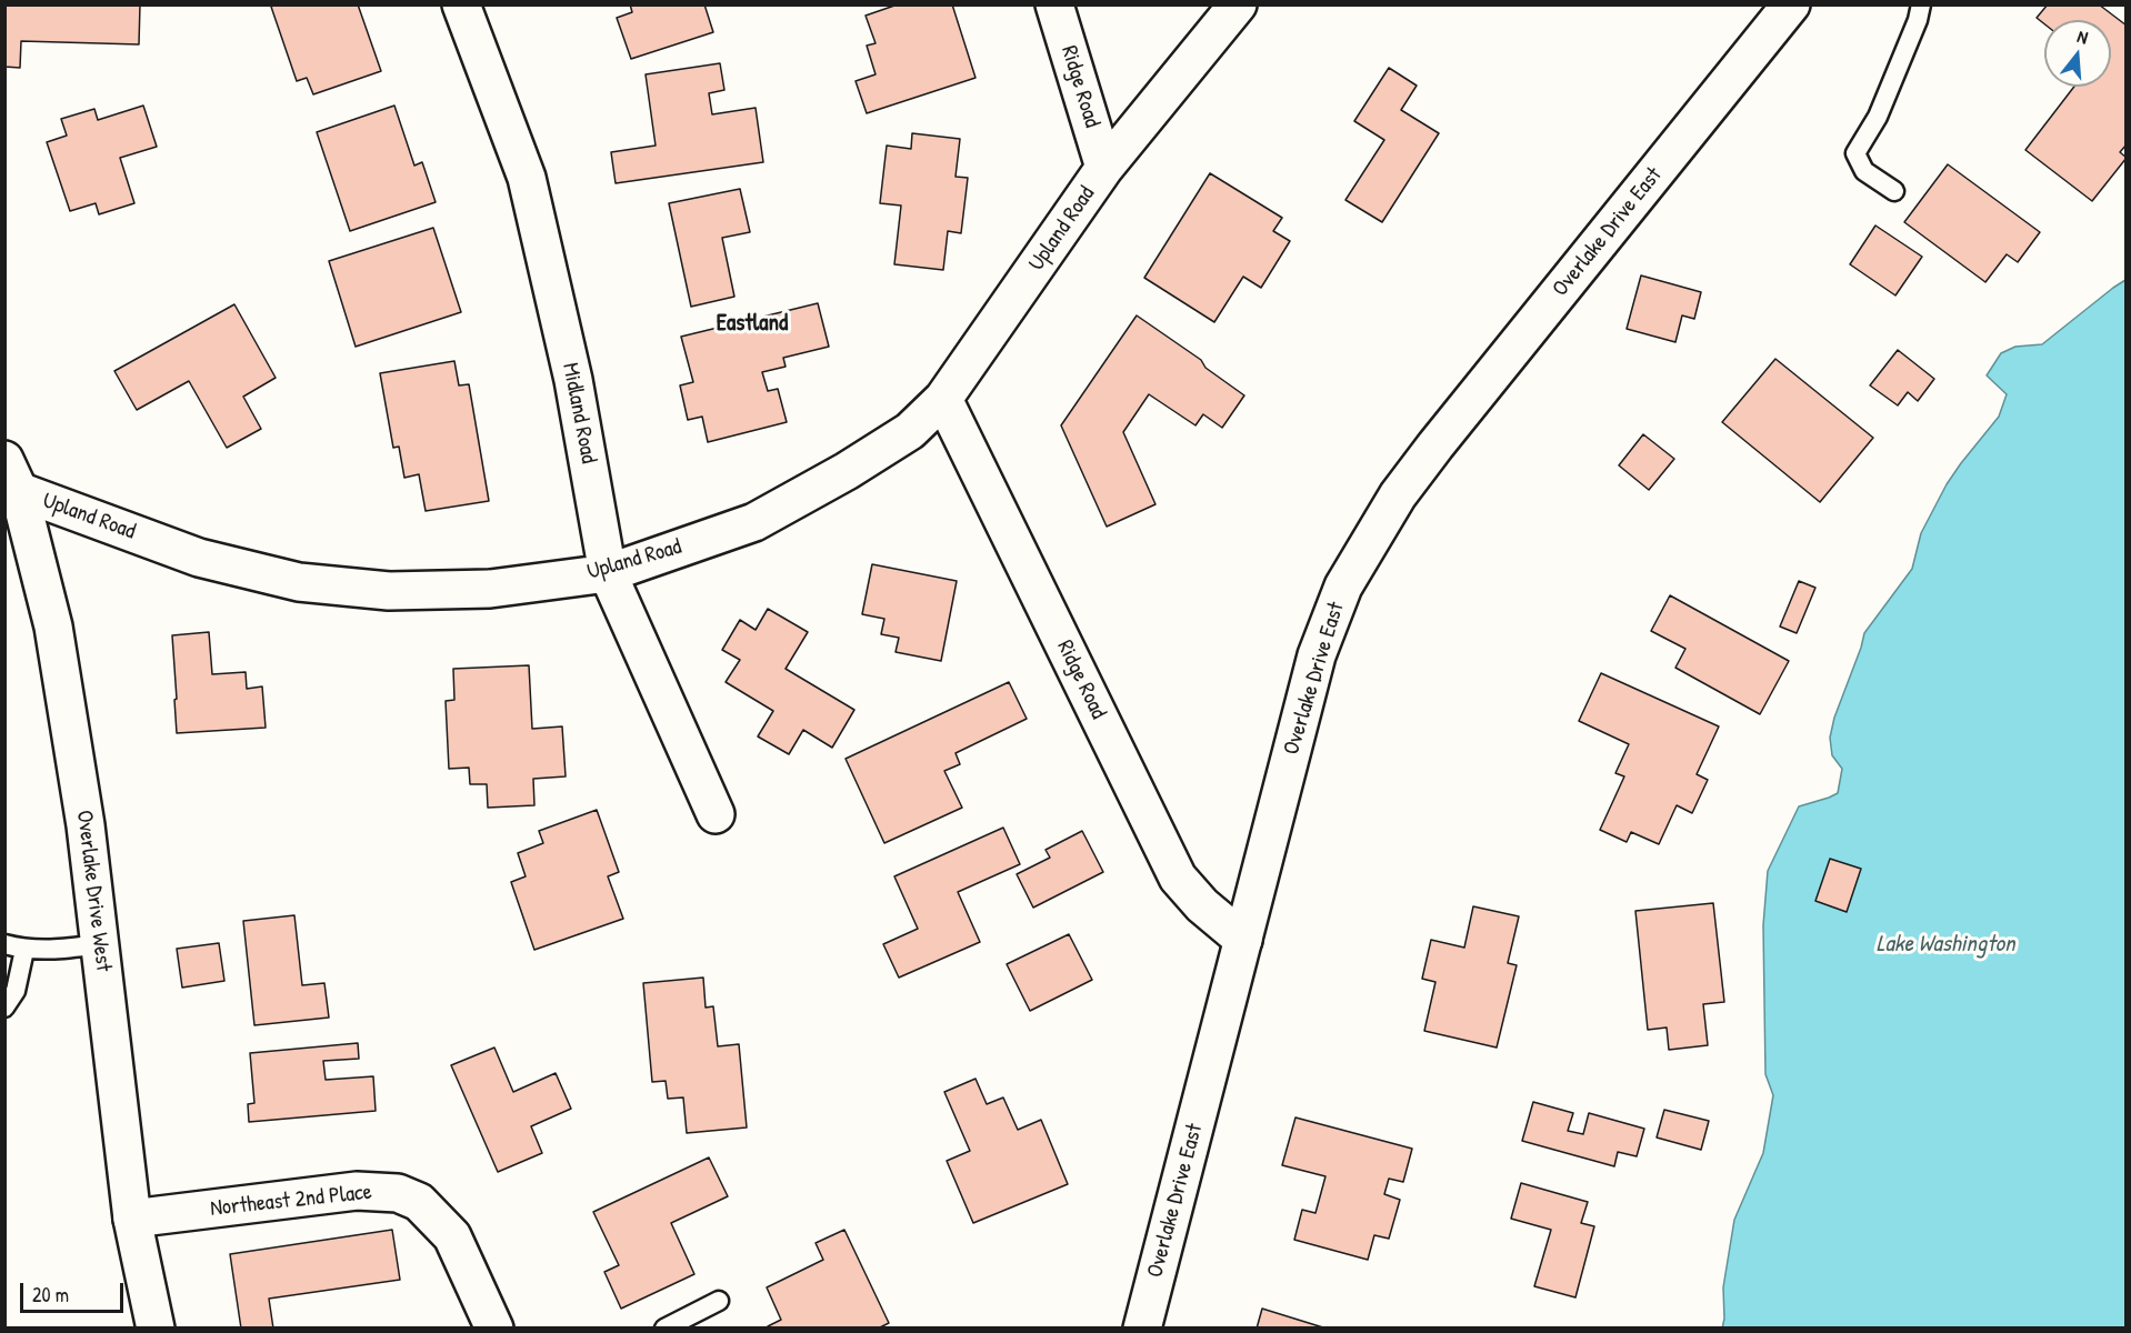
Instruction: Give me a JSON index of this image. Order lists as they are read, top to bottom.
{
  "streets": {
    "street": [
      "Ridge Road",
      "Upland Road",
      "Overlake Drive East",
      "Midland Road",
      "Overlake Drive West",
      "Northeast 2nd Place"
    ]
  },
  "crossings": [
    ["Ridge Road", "Upland Road"],
    ["Ridge Road", "Overlake Drive East"],
    ["Upland Road", "Midland Road"],
    ["Upland Road", "Overlake Drive West"],
    ["Overlake Drive West", "Northeast 2nd Place"]
  ],
  "districts": ["Eastland"],
  "water": ["Lake Washington"],
  "scale_bar": "20 m",
  "north": "top"
}
